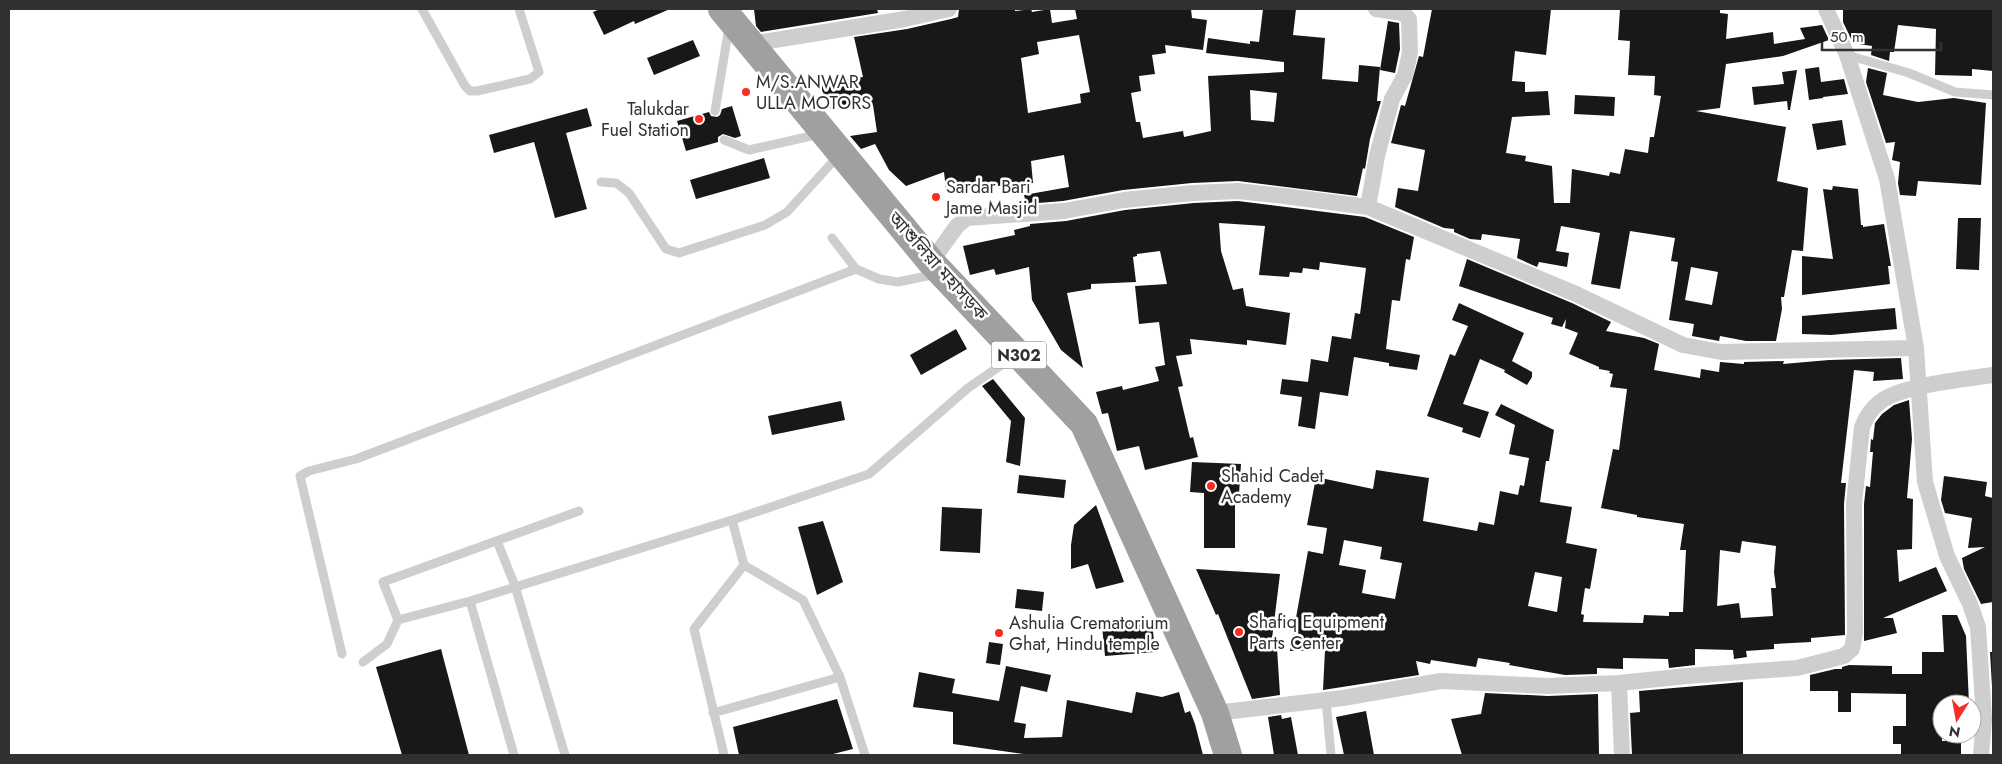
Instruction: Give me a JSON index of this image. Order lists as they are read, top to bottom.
{
  "streets": {
    "highway": ["আশুলিয়া মহাসড়ক", "N302"]
  },
  "places": [
    "M/S.ANWAR ULLA MOTORS",
    "Talukdar Fuel Station",
    "Sardar Bari Jame Masjid",
    "Shahid Cadet Academy",
    "Shafiq Equipment Parts Center",
    "Ashulia Crematorium Ghat, Hindu temple"
  ],
  "scale_bar": "50 m",
  "north": "bottom"
}
